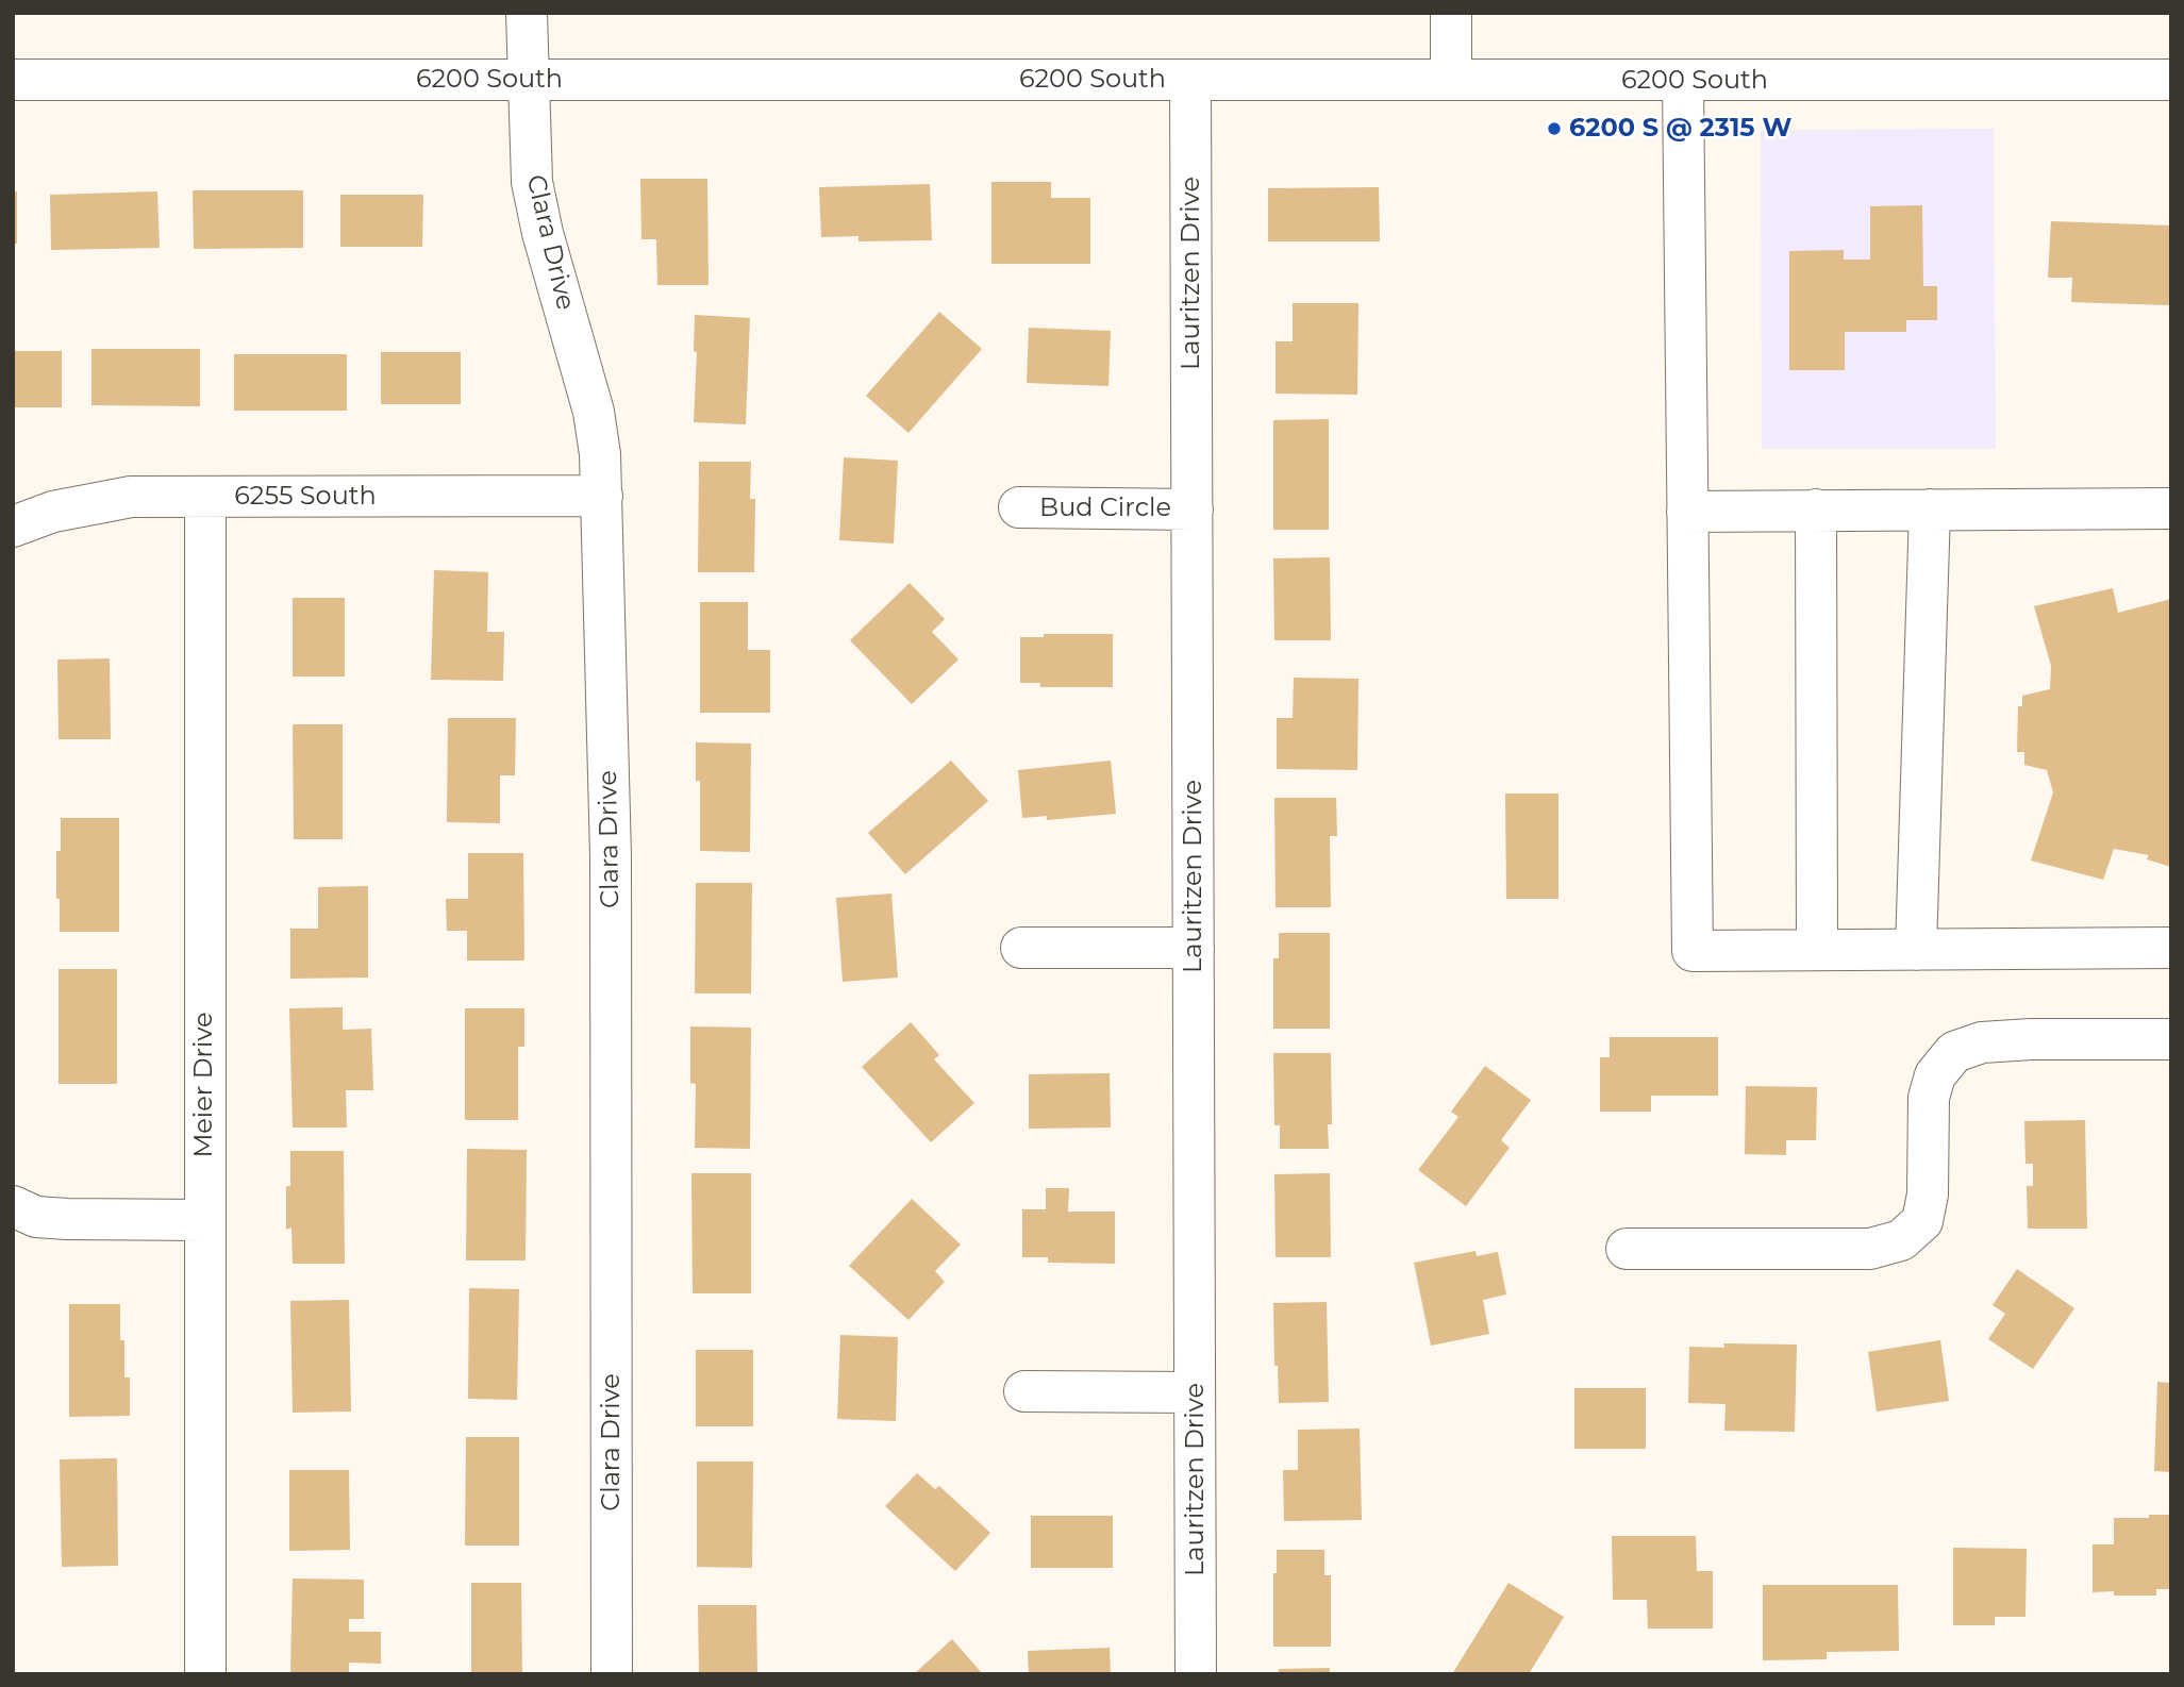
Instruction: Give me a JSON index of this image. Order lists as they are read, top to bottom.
{
  "streets": {
    "street": [
      "6200 South",
      "Clara Drive",
      "Lauritzen Drive",
      "6255 South",
      "Bud Circle",
      "Meier Drive"
    ]
  },
  "crossings": [
    ["6200 South", "Clara Drive"],
    ["6200 South", "Lauritzen Drive"],
    ["Clara Drive", "6255 South"],
    ["Lauritzen Drive", "Bud Circle"],
    ["6255 South", "Meier Drive"]
  ],
  "places": ["6200 S @ 2315 W"]
}
